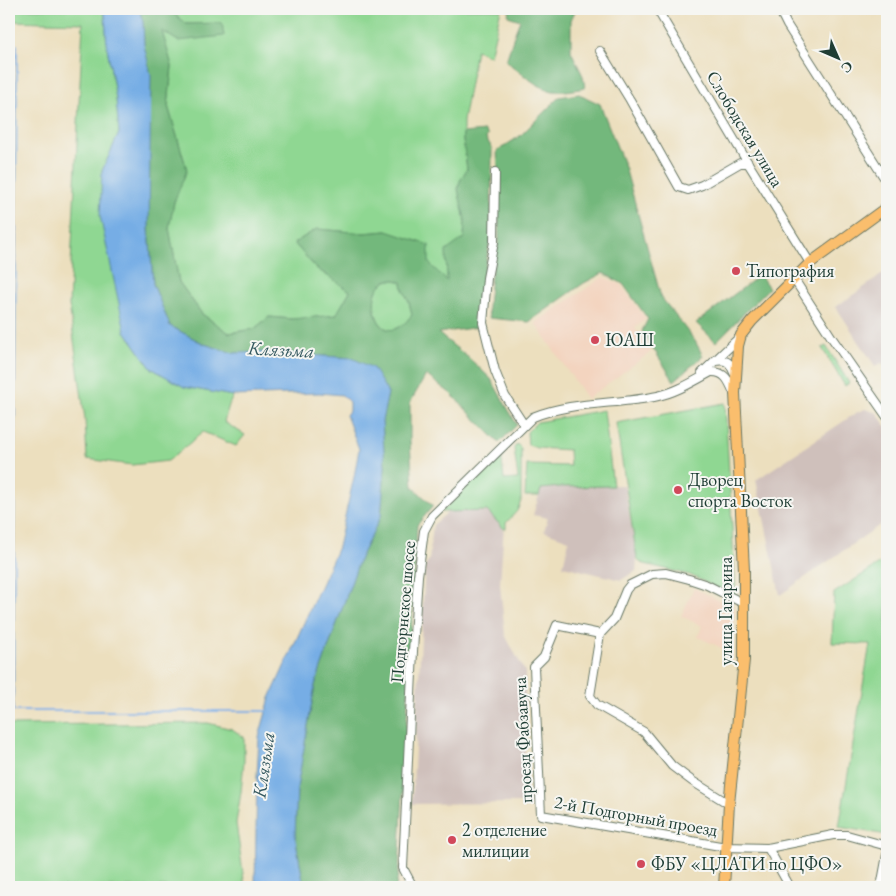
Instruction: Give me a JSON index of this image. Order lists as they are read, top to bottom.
{
  "streets": {
    "main road": ["улица Гагарина"],
    "street": [
      "Слободская улица",
      "Подгорнское шоссе",
      "проезд Фабзавуча",
      "2-й Подгорный проезд"
    ]
  },
  "crossings": [
    ["улица Гагарина", "2-й Подгорный проезд"],
    ["проезд Фабзавуча", "2-й Подгорный проезд"]
  ],
  "water": ["Клязьма"],
  "places": [
    "Типография",
    "ЮАШ",
    "Дворец спорта Восток",
    "2 отделение милиции",
    "ФБУ «ЦЛАТИ по ЦФО»"
  ],
  "north": "bottom right"
}
